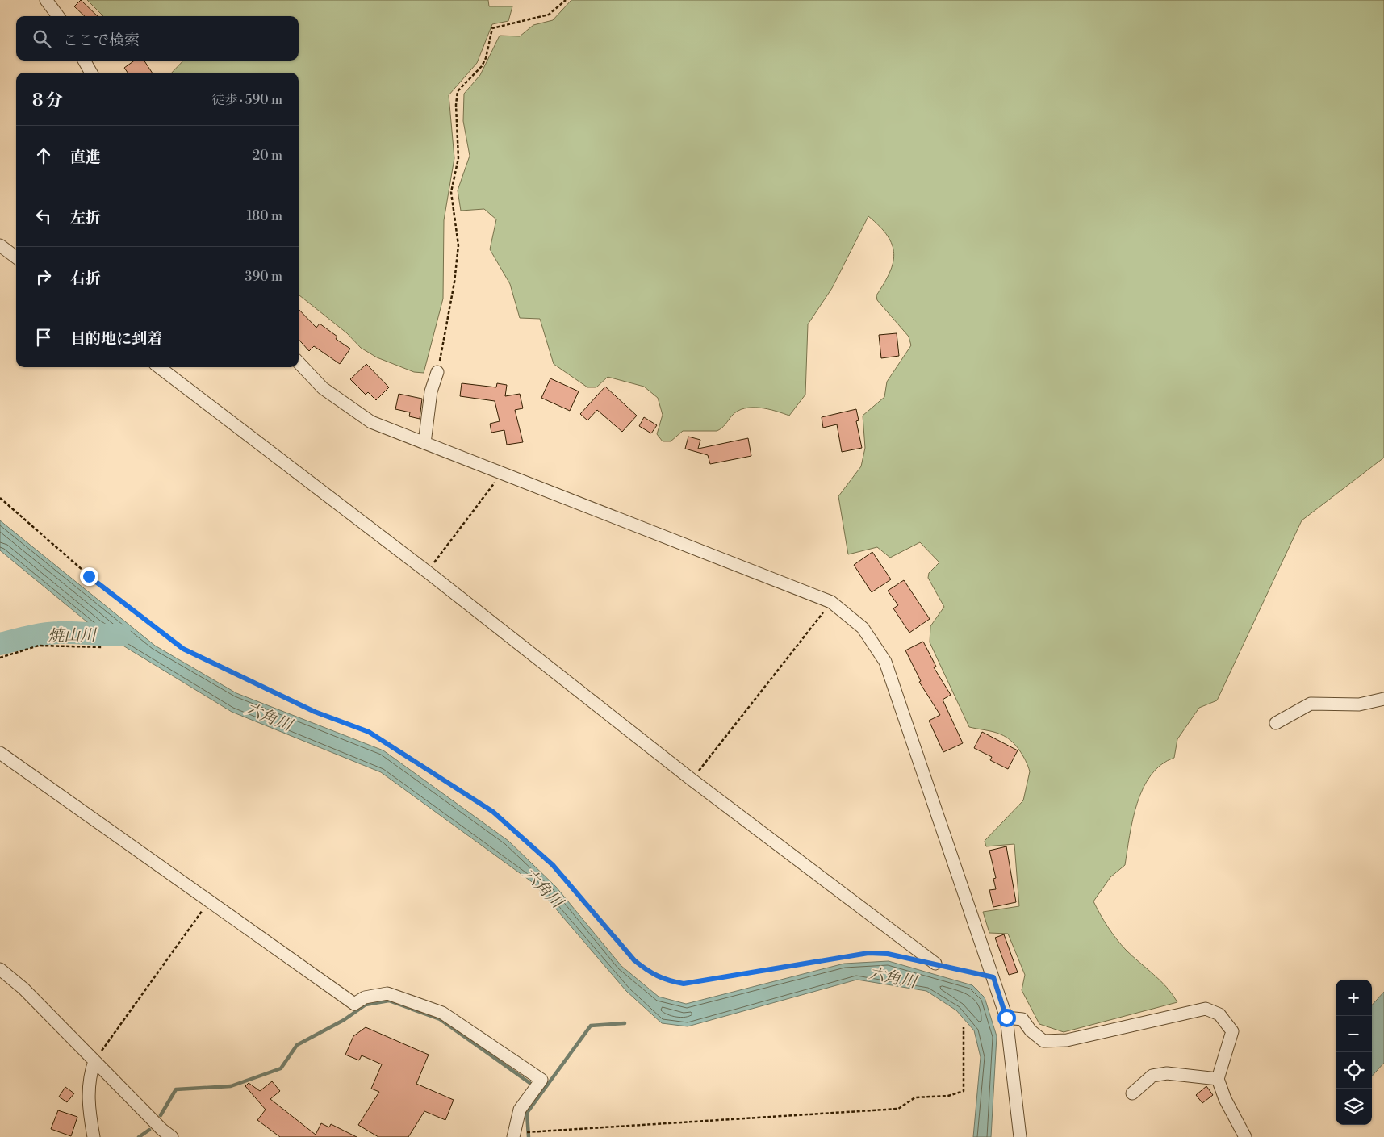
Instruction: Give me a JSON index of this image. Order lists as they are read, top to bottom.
{
  "water": ["焼山川", "六角川"],
  "page": {
    "search": "ここで検索",
    "heading": ["8 分", "徒歩 · 590 m"],
    "list": [
      ["直進", "20 m"],
      ["左折", "180 m"],
      ["右折", "390 m"],
      "目的地に到着"
    ],
    "map_buttons": ["+", "−"]
  }
}
